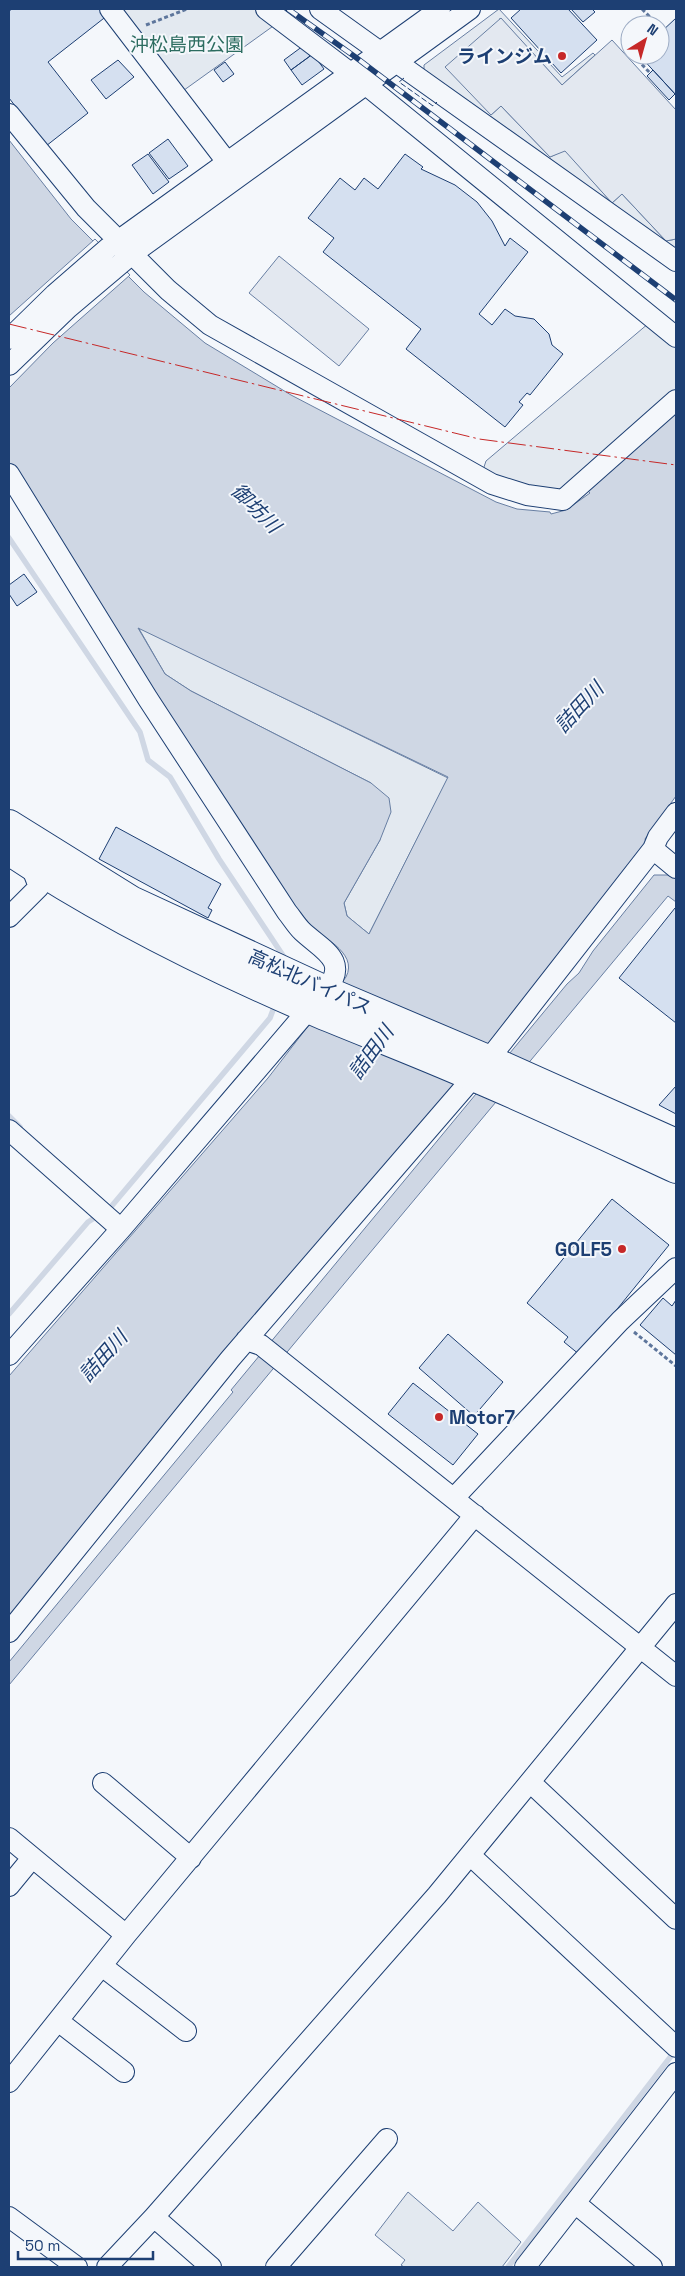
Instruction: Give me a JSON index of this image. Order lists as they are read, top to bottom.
{
  "streets": {
    "highway": ["高松北バイパス"]
  },
  "water": ["御坊川", "詰田川"],
  "parks": ["沖松島西公園"],
  "places": ["ラインジム", "GOLF5", "Motor7"],
  "scale_bar": "50 m",
  "north": "top right"
}
